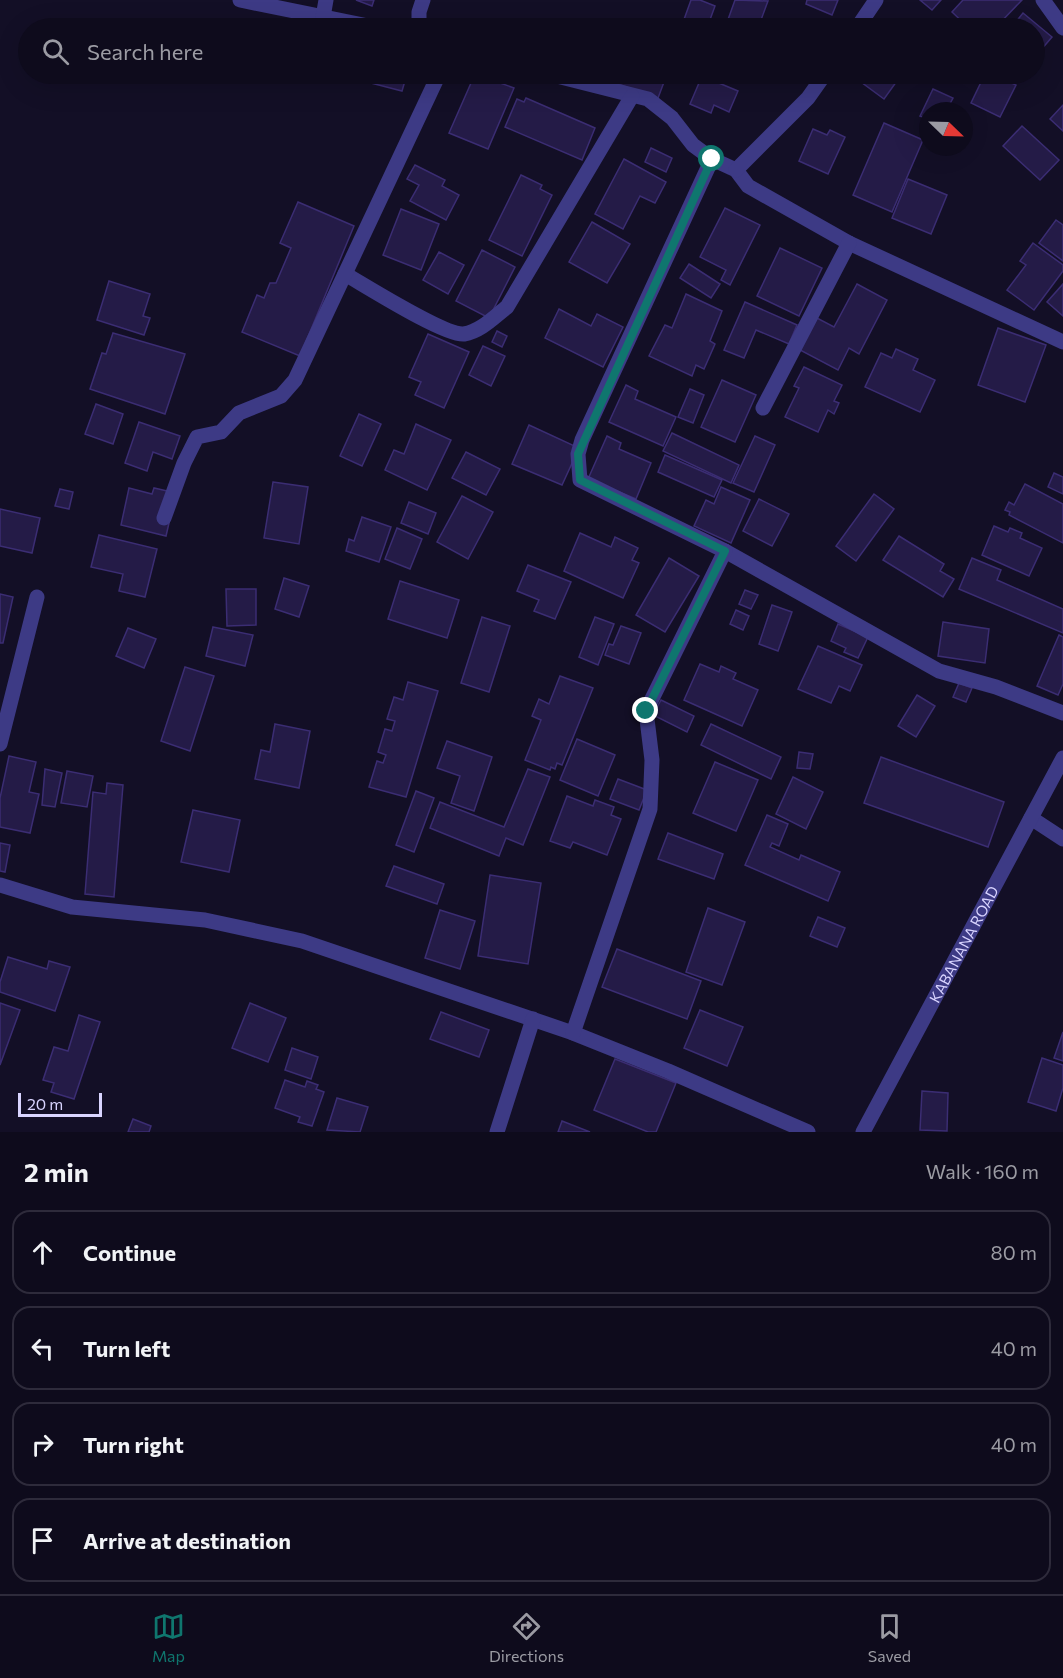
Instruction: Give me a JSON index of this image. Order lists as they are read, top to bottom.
{
  "streets": {
    "street": ["KABANANA ROAD"]
  },
  "scale_bar": "20 m",
  "north": "bottom right",
  "page": {
    "search": "Search here",
    "scale": "20 m",
    "heading": ["2 min", "Walk · 160 m"],
    "list": [
      ["Continue", "80 m"],
      ["Turn left", "40 m"],
      ["Turn right", "40 m"],
      "Arrive at destination"
    ],
    "nav": ["Map", "Directions", "Saved"]
  }
}
